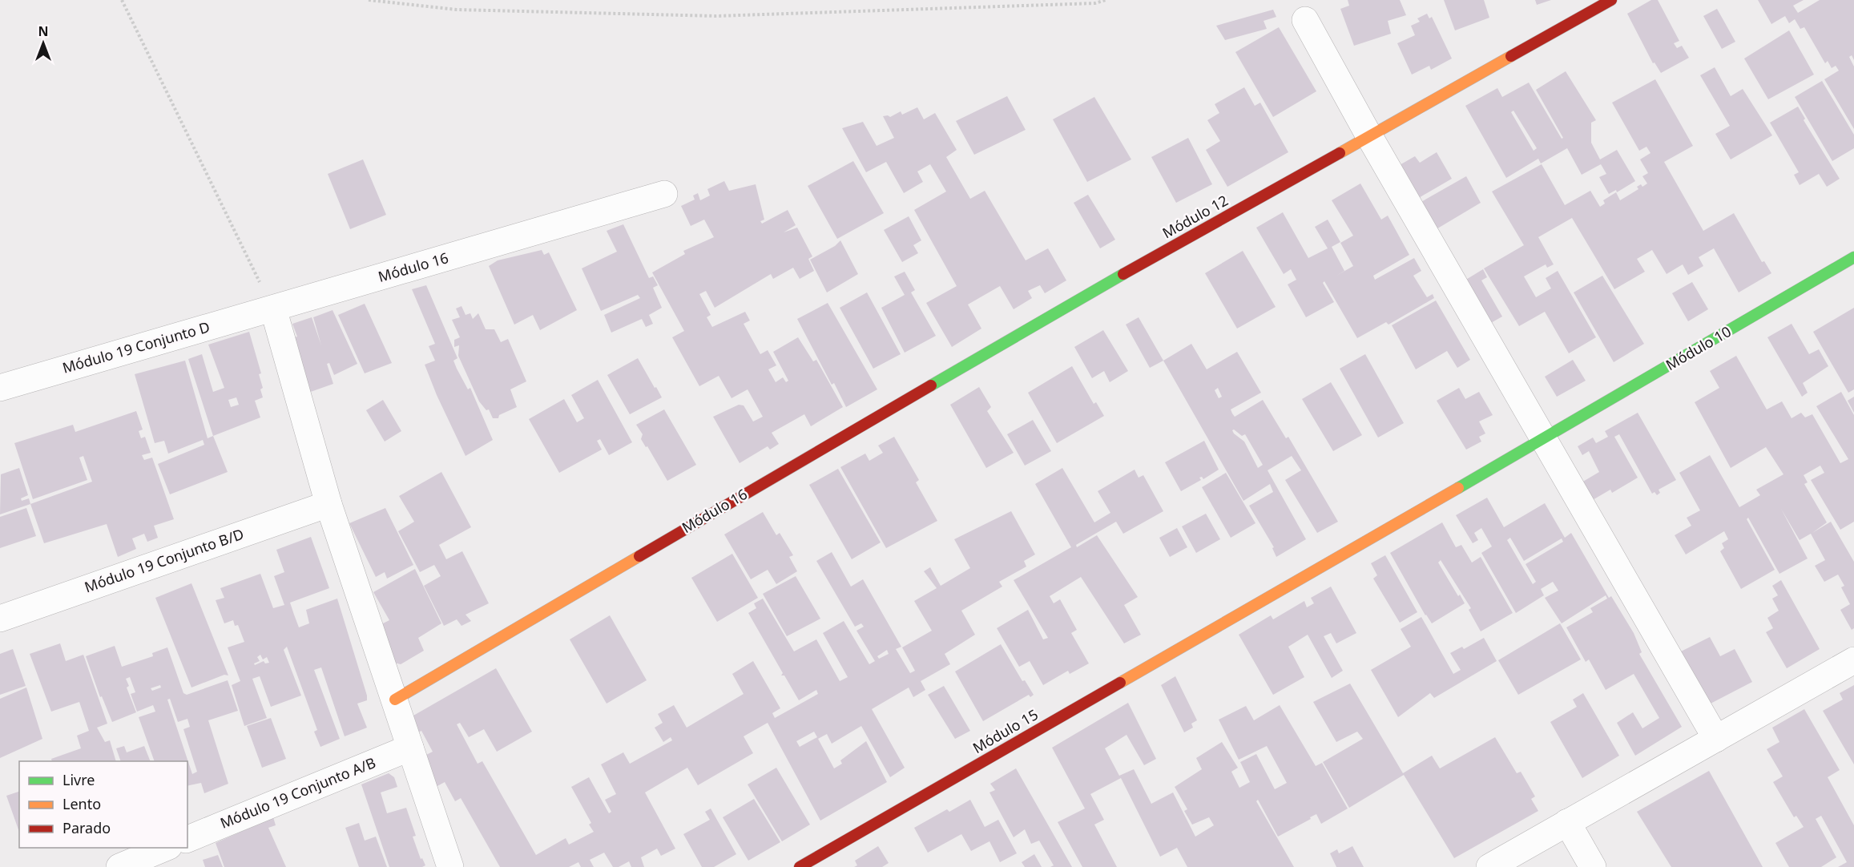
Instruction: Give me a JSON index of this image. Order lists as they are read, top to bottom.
{
  "streets": {
    "street": [
      "Módulo 12",
      "Módulo 16",
      "Módulo 19 Conjunto D",
      "Módulo 10",
      "Módulo 19 Conjunto B/D",
      "Módulo 15",
      "Módulo 19 Conjunto A/B"
    ]
  },
  "crossings": [
    ["Módulo 12", "Módulo 16"],
    ["Módulo 16", "Módulo 19 Conjunto D"],
    ["Módulo 10", "Módulo 15"]
  ],
  "legend": ["Livre", "Lento", "Parado"],
  "north": "top"
}
